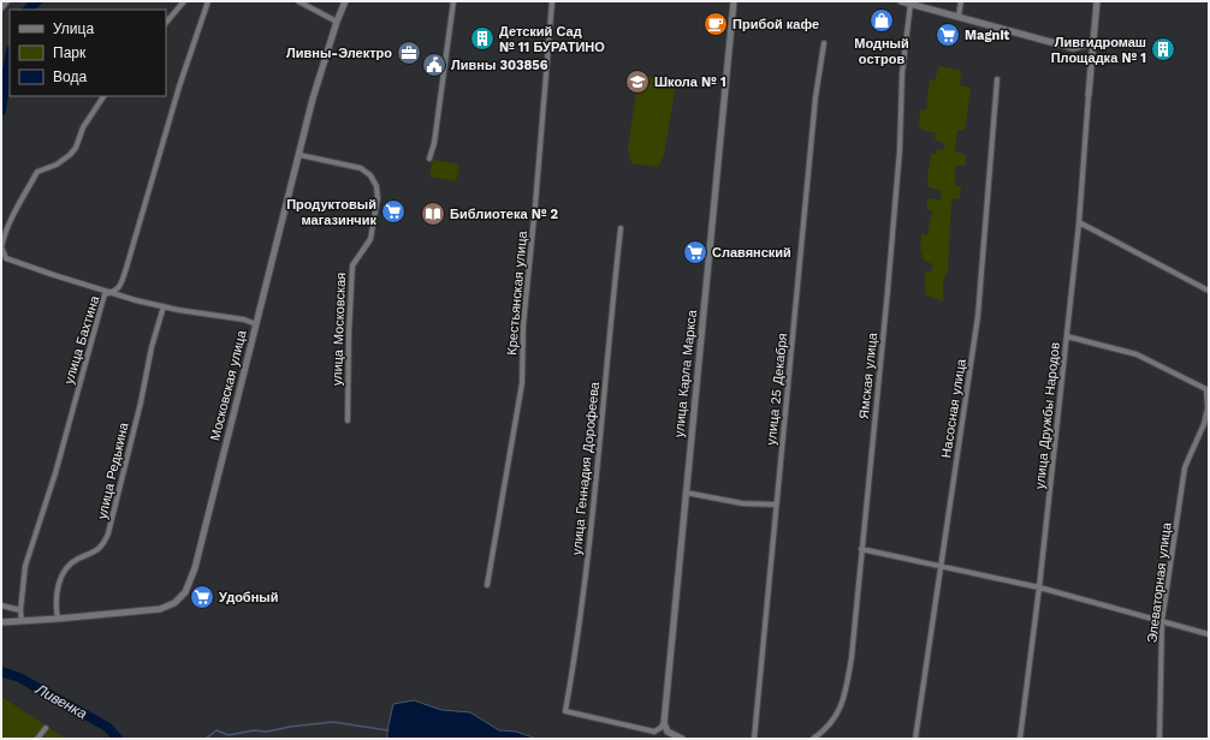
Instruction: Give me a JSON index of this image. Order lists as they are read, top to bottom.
{
  "streets": {
    "street": [
      "Крестьянская улица",
      "улица Московская",
      "улица Бахтина",
      "улица Карла Маркса",
      "Ямская улица",
      "Московская улица",
      "улица 25 Декабря",
      "Насосная улица",
      "улица Дружбы Народов",
      "улица Геннадия Дорофеева",
      "улица Редькина",
      "Элеваторная улица"
    ]
  },
  "crossings": [
    ["улица Московская", "Московская улица"],
    ["улица Карла Маркса", "улица Геннадия Дорофеева"],
    ["Московская улица", "улица Редькина"]
  ],
  "water": ["Ливенка"],
  "places": {
    "shop": ["Модный остров"],
    "cafe": ["Прибой кафе"],
    "supermarket": [
      "Magnit",
      "Продуктовый магазинчик",
      "Славянский",
      "Удобный"
    ],
    "building": ["Детский Сад № 11 БУРАТИНО", "Ливгидромаш Площадка № 1"],
    "office": ["Ливны-Электро"],
    "public building": ["Ливны 303856"],
    "school or university": ["Школа № 1"],
    "library": ["Библиотека № 2"]
  },
  "legend": ["Улица", "Парк", "Вода"]
}
